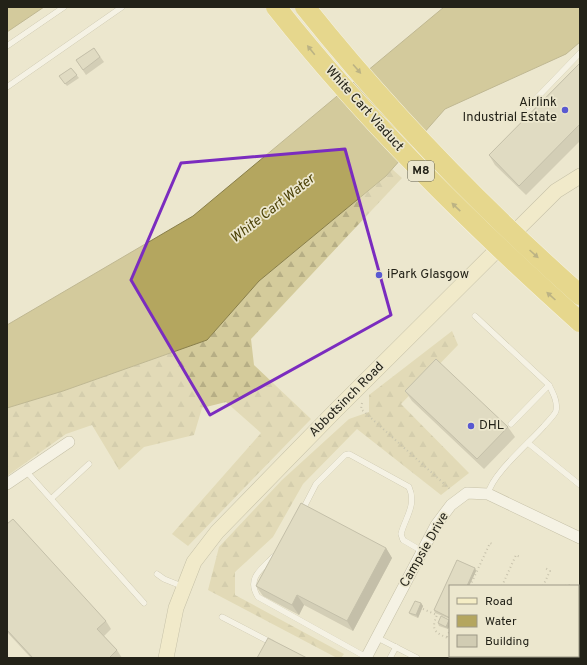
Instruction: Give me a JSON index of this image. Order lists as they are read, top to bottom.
{
  "streets": {
    "highway": ["White Cart Viaduct", "M8"],
    "street": ["Abbotsinch Road", "Campsie Drive"]
  },
  "water": ["White Cart Water"],
  "places": ["Airlink Industrial Estate", "iPark Glasgow", "DHL"],
  "legend": ["Road", "Water", "Building"]
}
